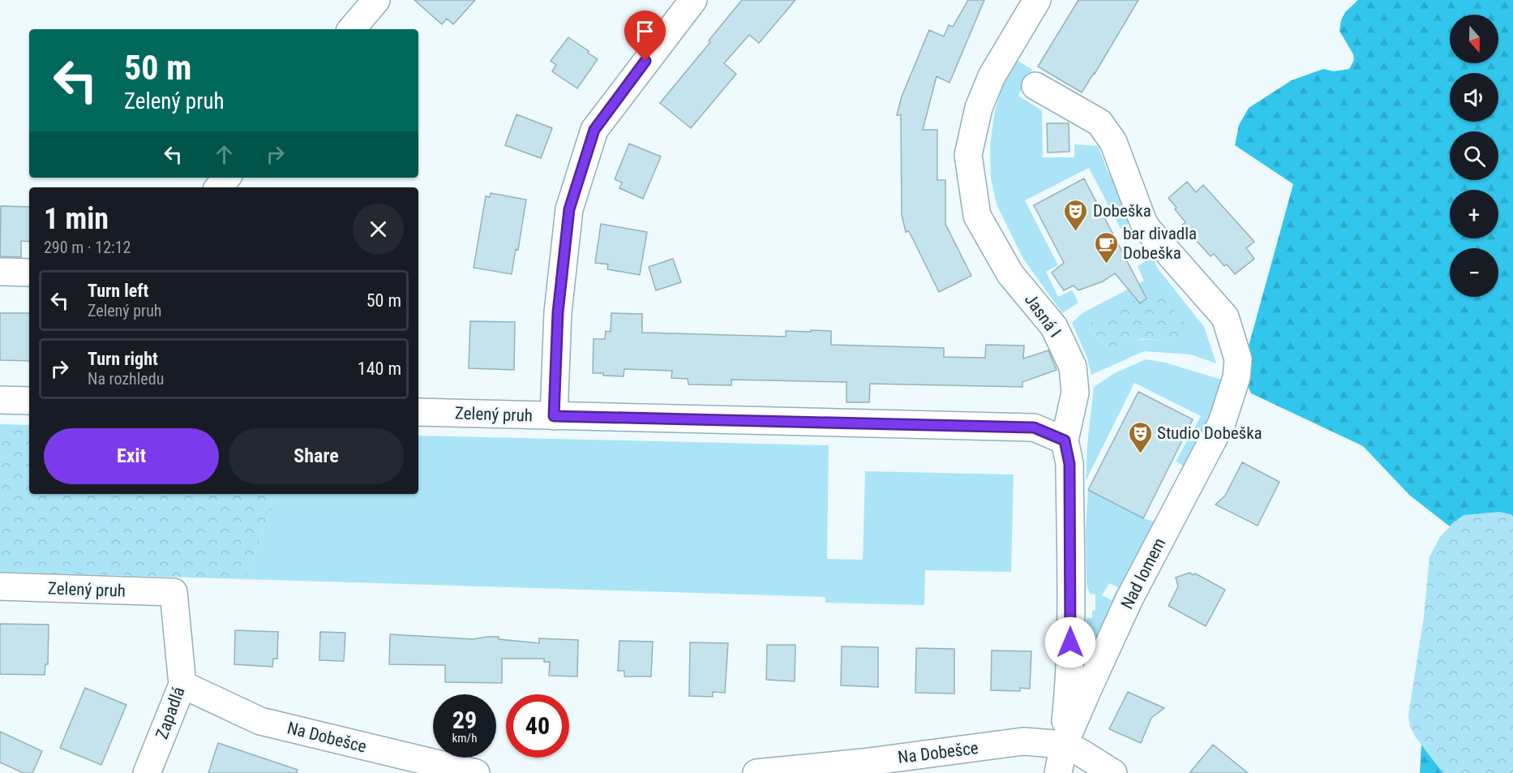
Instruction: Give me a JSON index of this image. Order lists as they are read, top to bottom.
{
  "streets": {
    "street": [
      "Jasná I",
      "Zelený pruh",
      "Nad lomem",
      "Zapadlá",
      "Na Dobešce"
    ]
  },
  "crossings": [
    ["Jasná I", "Zelený pruh"],
    ["Jasná I", "Nad lomem"],
    ["Jasná I", "Na Dobešce"],
    ["Zelený pruh", "Zapadlá"],
    ["Nad lomem", "Na Dobešce"],
    ["Zapadlá", "Na Dobešce"]
  ],
  "places": {
    "theatre": ["Dobeška", "Studio Dobeška"],
    "cafe": ["bar divadla Dobeška"]
  },
  "north": "bottom",
  "page": {
    "map_buttons": ["+", "−"],
    "turn": ["50 m", "Zelený pruh"],
    "heading": ["1 min", "290 m · 12:12"],
    "list": [
      {
        "name": "Turn left",
        "note": "Zelený pruh",
        "value": "50 m"
      },
      {
        "name": "Turn right",
        "note": "Na rozhledu",
        "value": "140 m"
      }
    ],
    "buttons": ["Exit", "Share"],
    "speed": "29 km/h",
    "limit": "40"
  }
}
